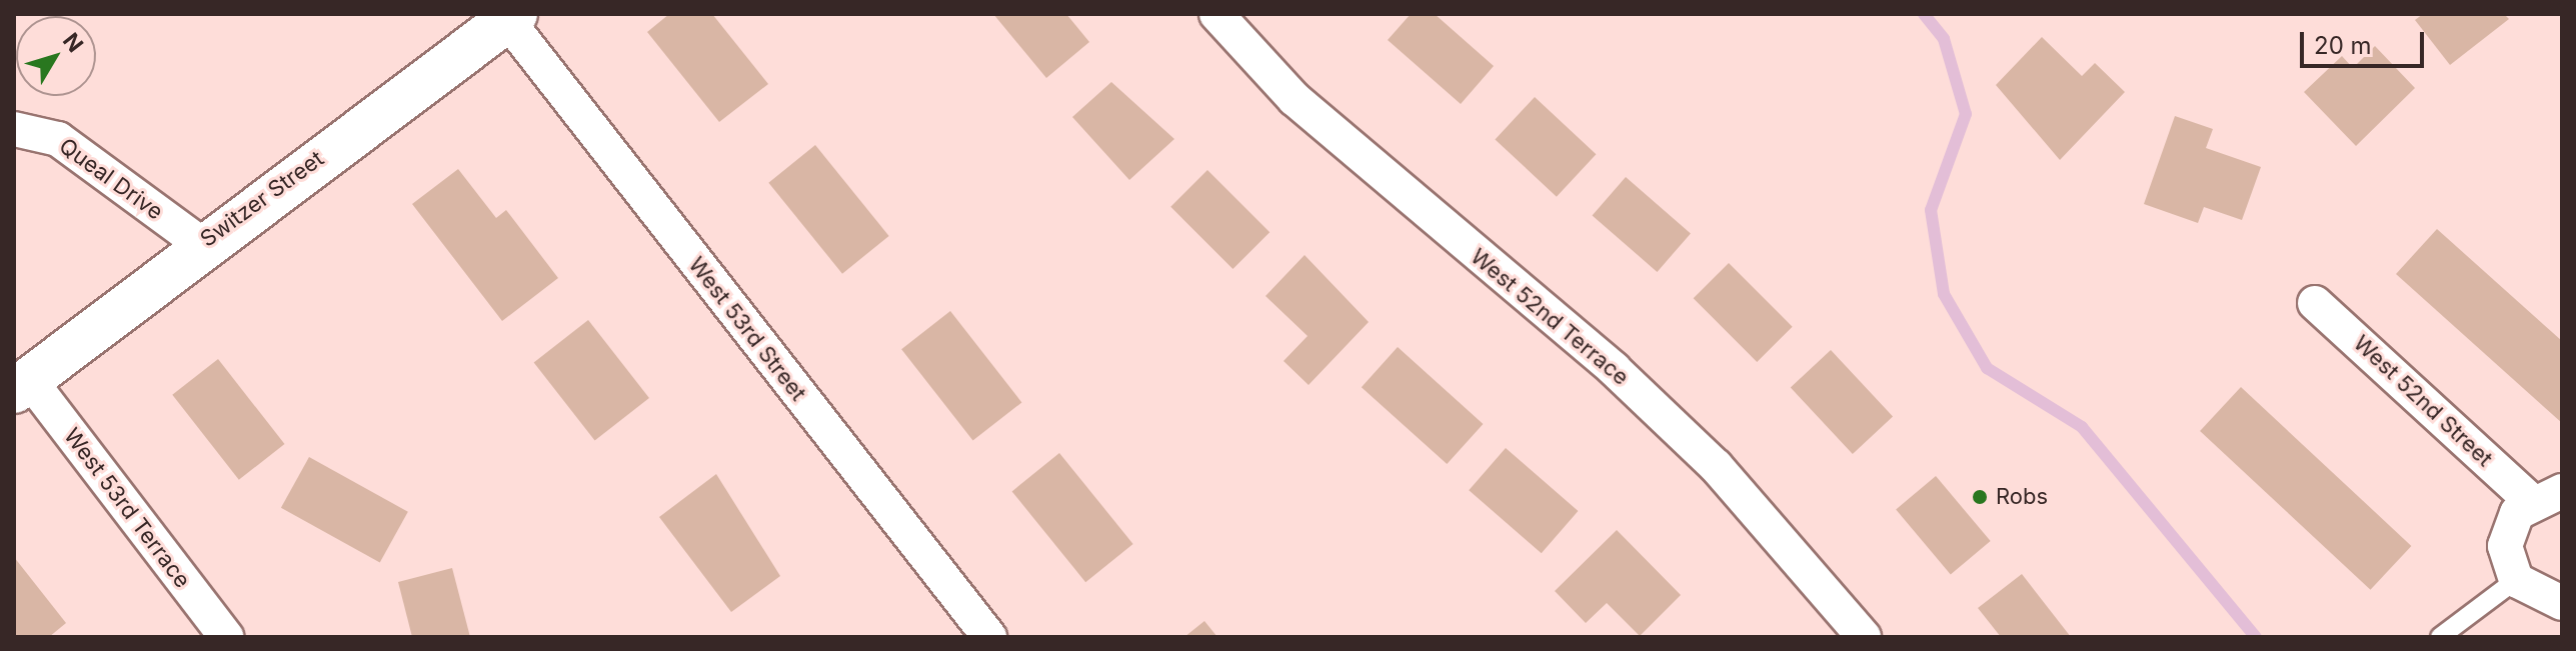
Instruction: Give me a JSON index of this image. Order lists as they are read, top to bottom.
{
  "streets": {
    "street": [
      "Queal Drive",
      "Switzer Street",
      "West 52nd Terrace",
      "West 53rd Street",
      "West 52nd Street",
      "West 53rd Terrace"
    ]
  },
  "crossings": [
    ["Queal Drive", "Switzer Street"],
    ["Switzer Street", "West 53rd Street"],
    ["Switzer Street", "West 53rd Terrace"]
  ],
  "places": ["Robs"],
  "scale_bar": "20 m",
  "north": "top right"
}
